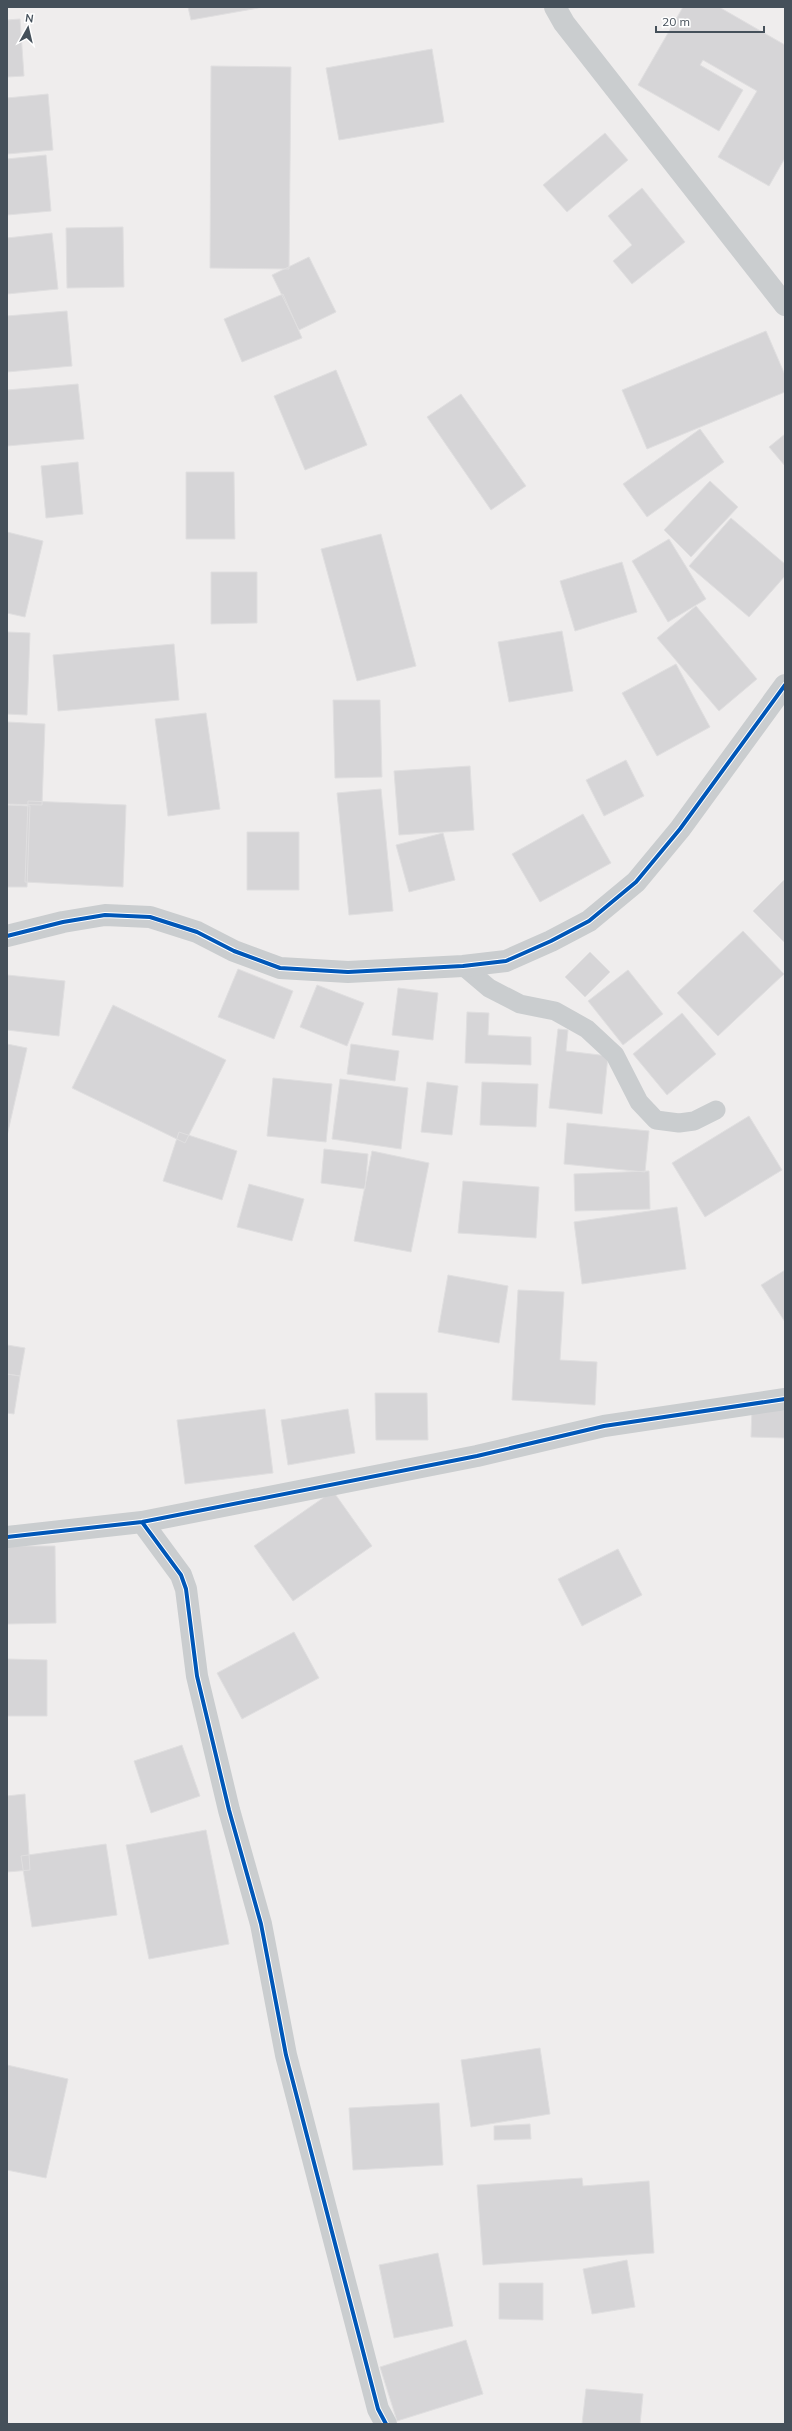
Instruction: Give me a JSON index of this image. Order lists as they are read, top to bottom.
{
  "scale_bar": "20 m",
  "north": "top"
}
